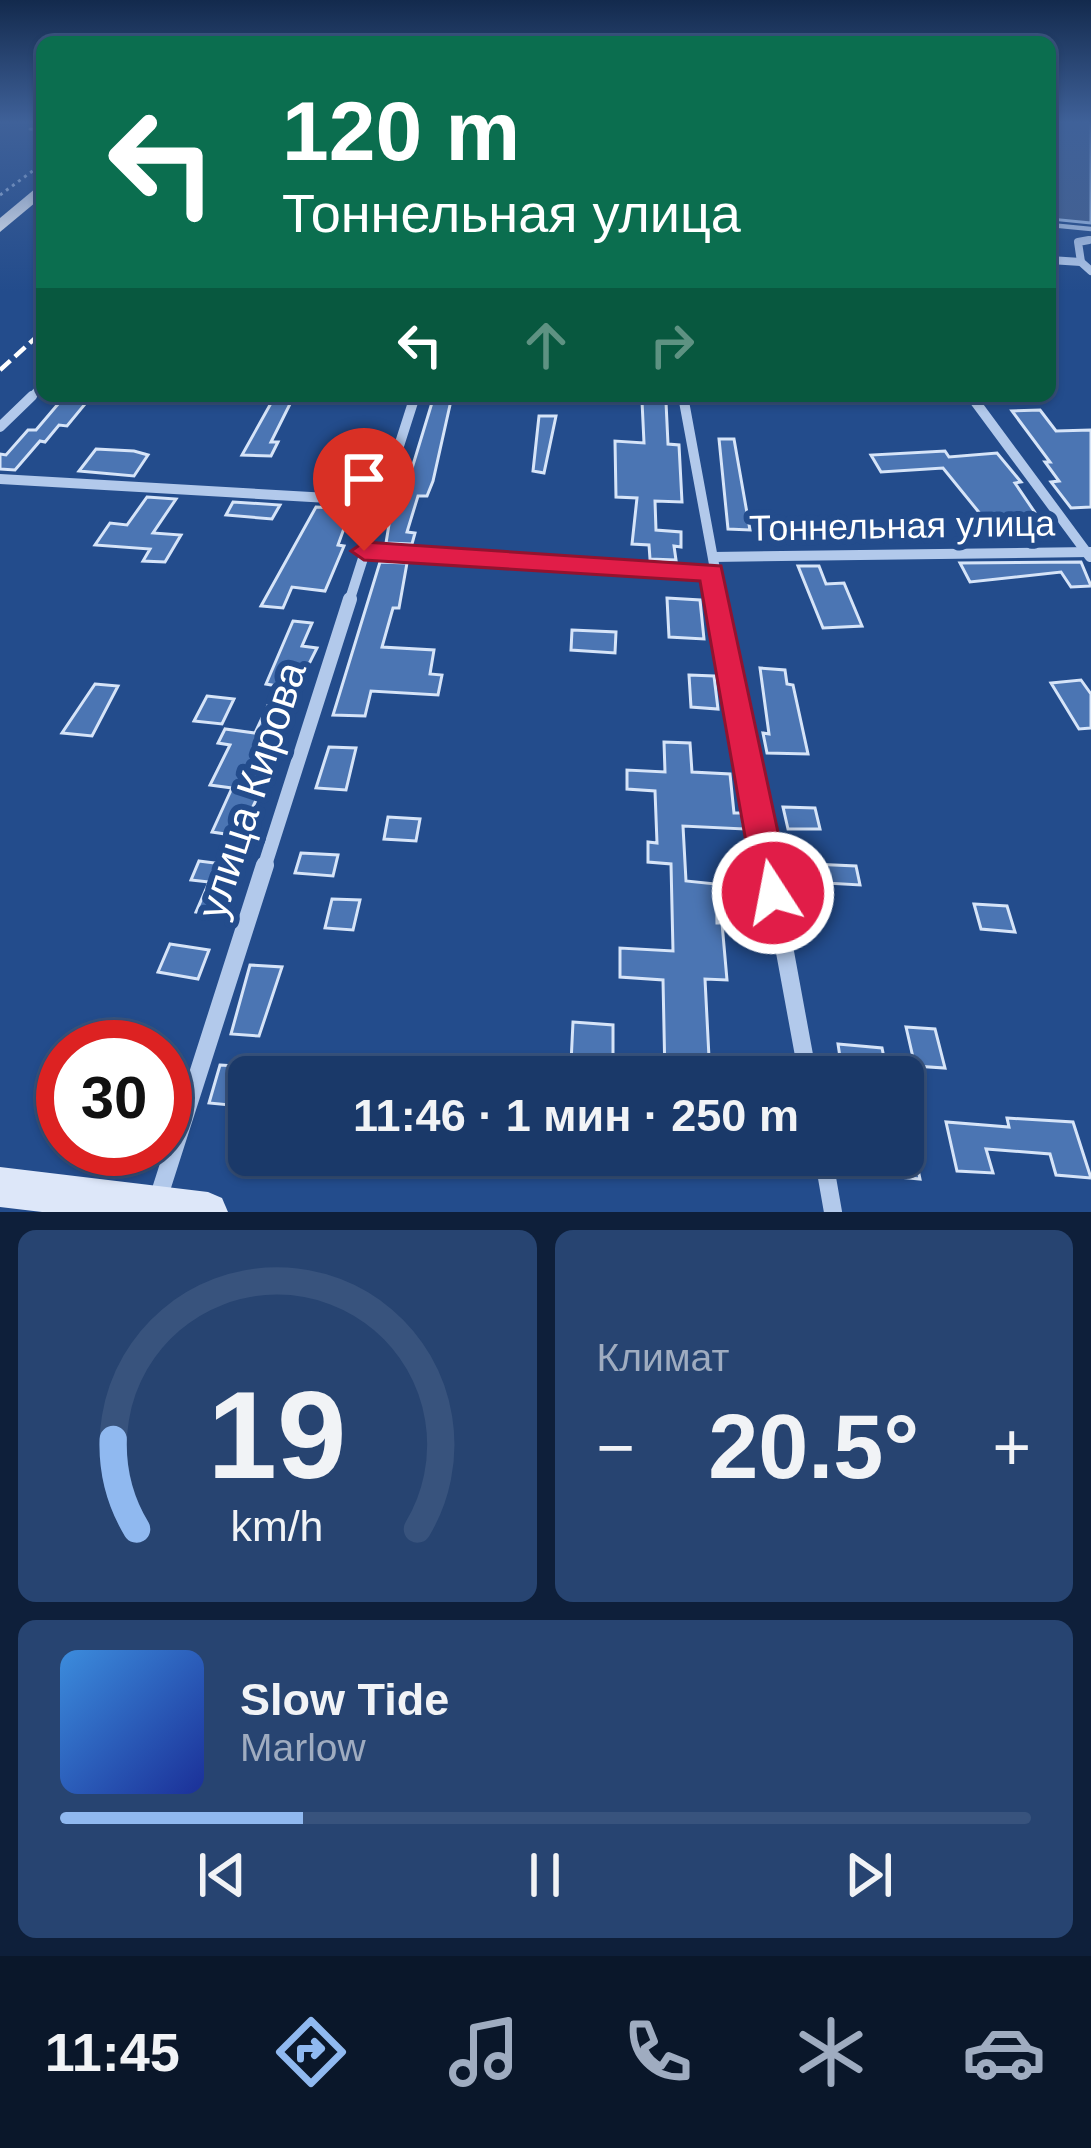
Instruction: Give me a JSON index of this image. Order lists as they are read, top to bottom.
{
  "streets": {
    "street": ["Тоннельная улица", "улица Кирова"]
  },
  "crossings": [
    ["Тоннельная улица", "улица Кирова"]
  ],
  "page": {
    "turn": ["120 m", "Тоннельная улица"],
    "limit": "30",
    "trip": "11:46 · 1 мин · 250 m",
    "tile": "Климат",
    "heat": ["−", "20.5°", "+"],
    "song": ["Slow Tide", "Marlow"],
    "tabs": "11:45",
    "gauge": ["19", "km/h"]
  }
}
